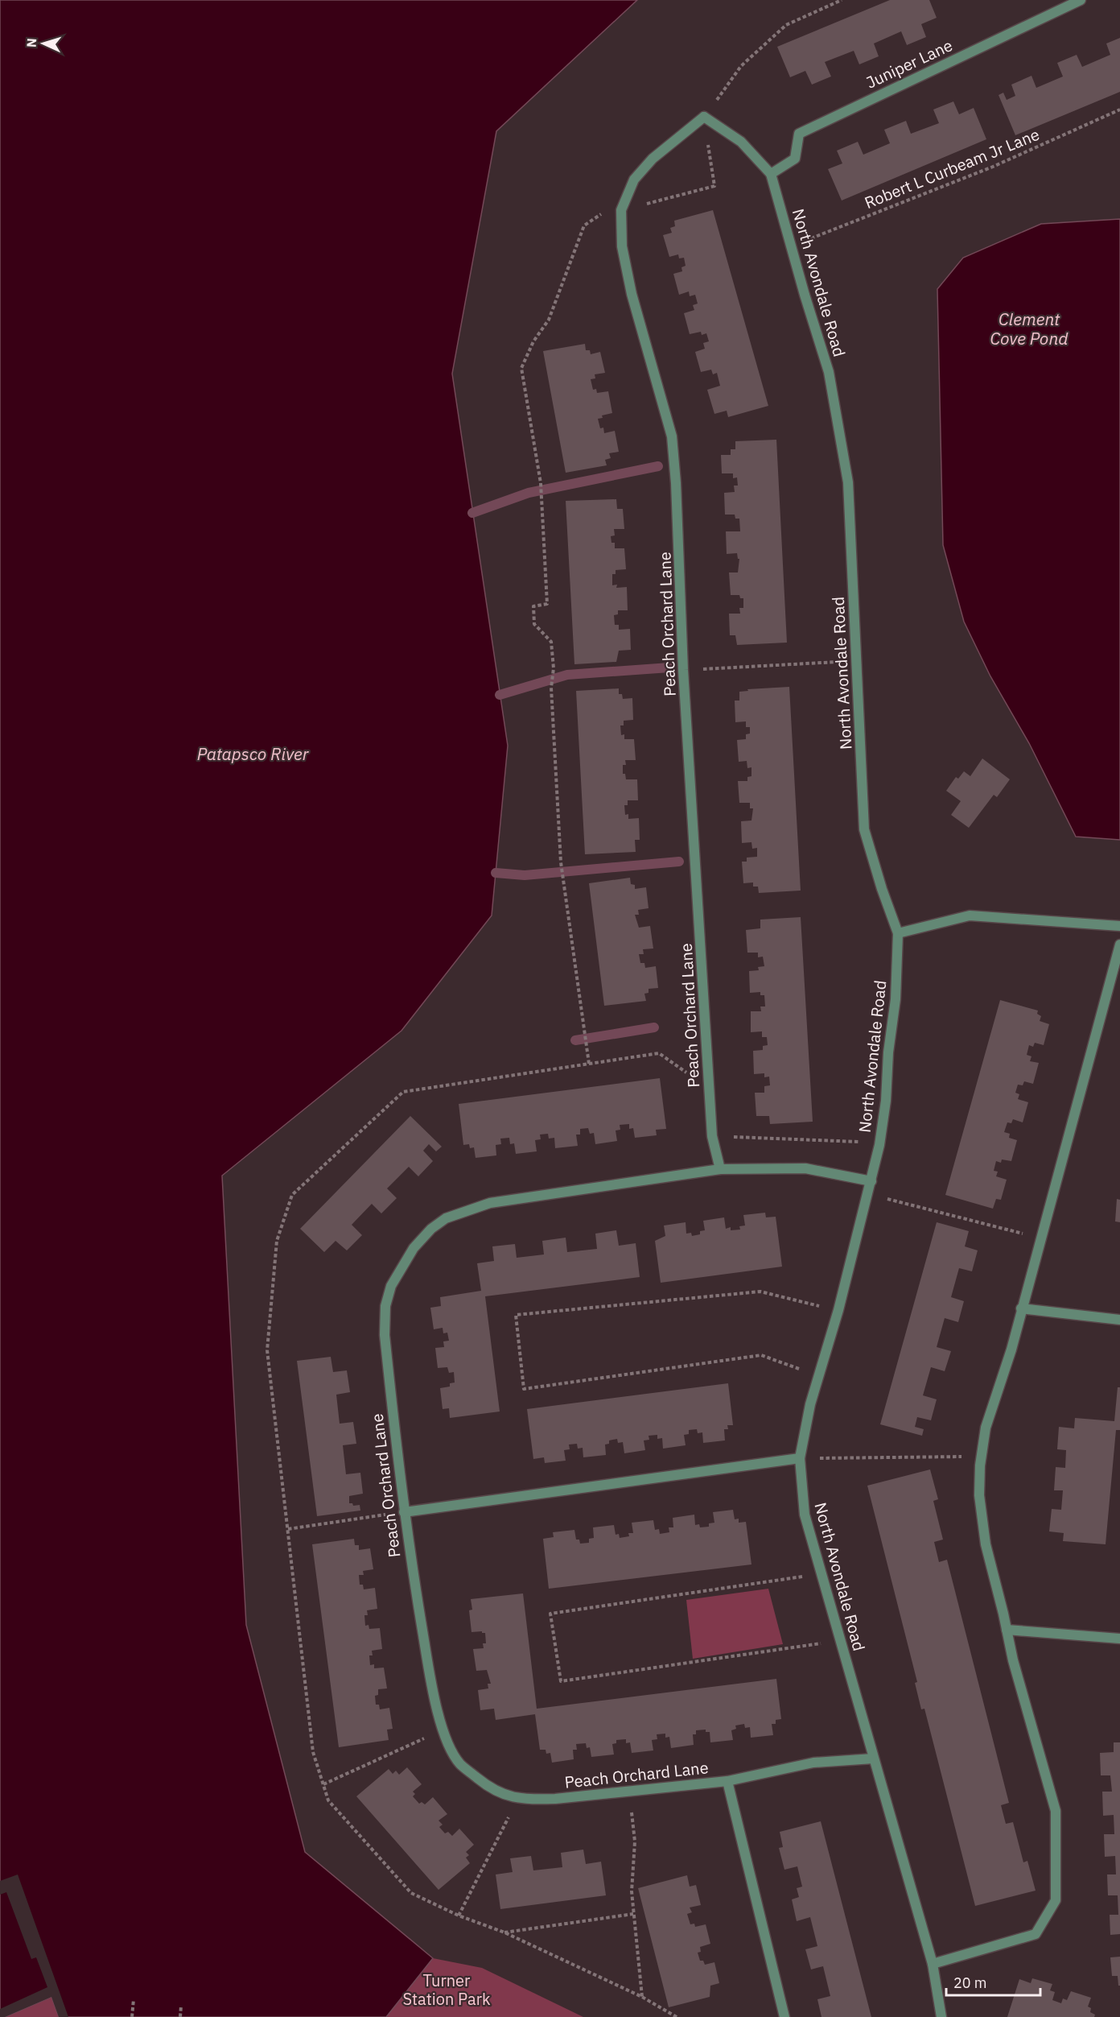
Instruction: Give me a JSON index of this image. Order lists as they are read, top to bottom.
{
  "streets": {
    "street": ["Juniper Lane", "North Avondale Road", "Peach Orchard Lane"],
    "path": ["Robert L Curbeam Jr Lane"]
  },
  "crossings": [
    ["Juniper Lane", "North Avondale Road"],
    ["Robert L Curbeam Jr Lane", "North Avondale Road"],
    ["North Avondale Road", "Peach Orchard Lane"]
  ],
  "water": ["Clement Cove Pond", "Patapsco River"],
  "parks": ["Turner Station Park"],
  "scale_bar": "20 m",
  "north": "left"
}
